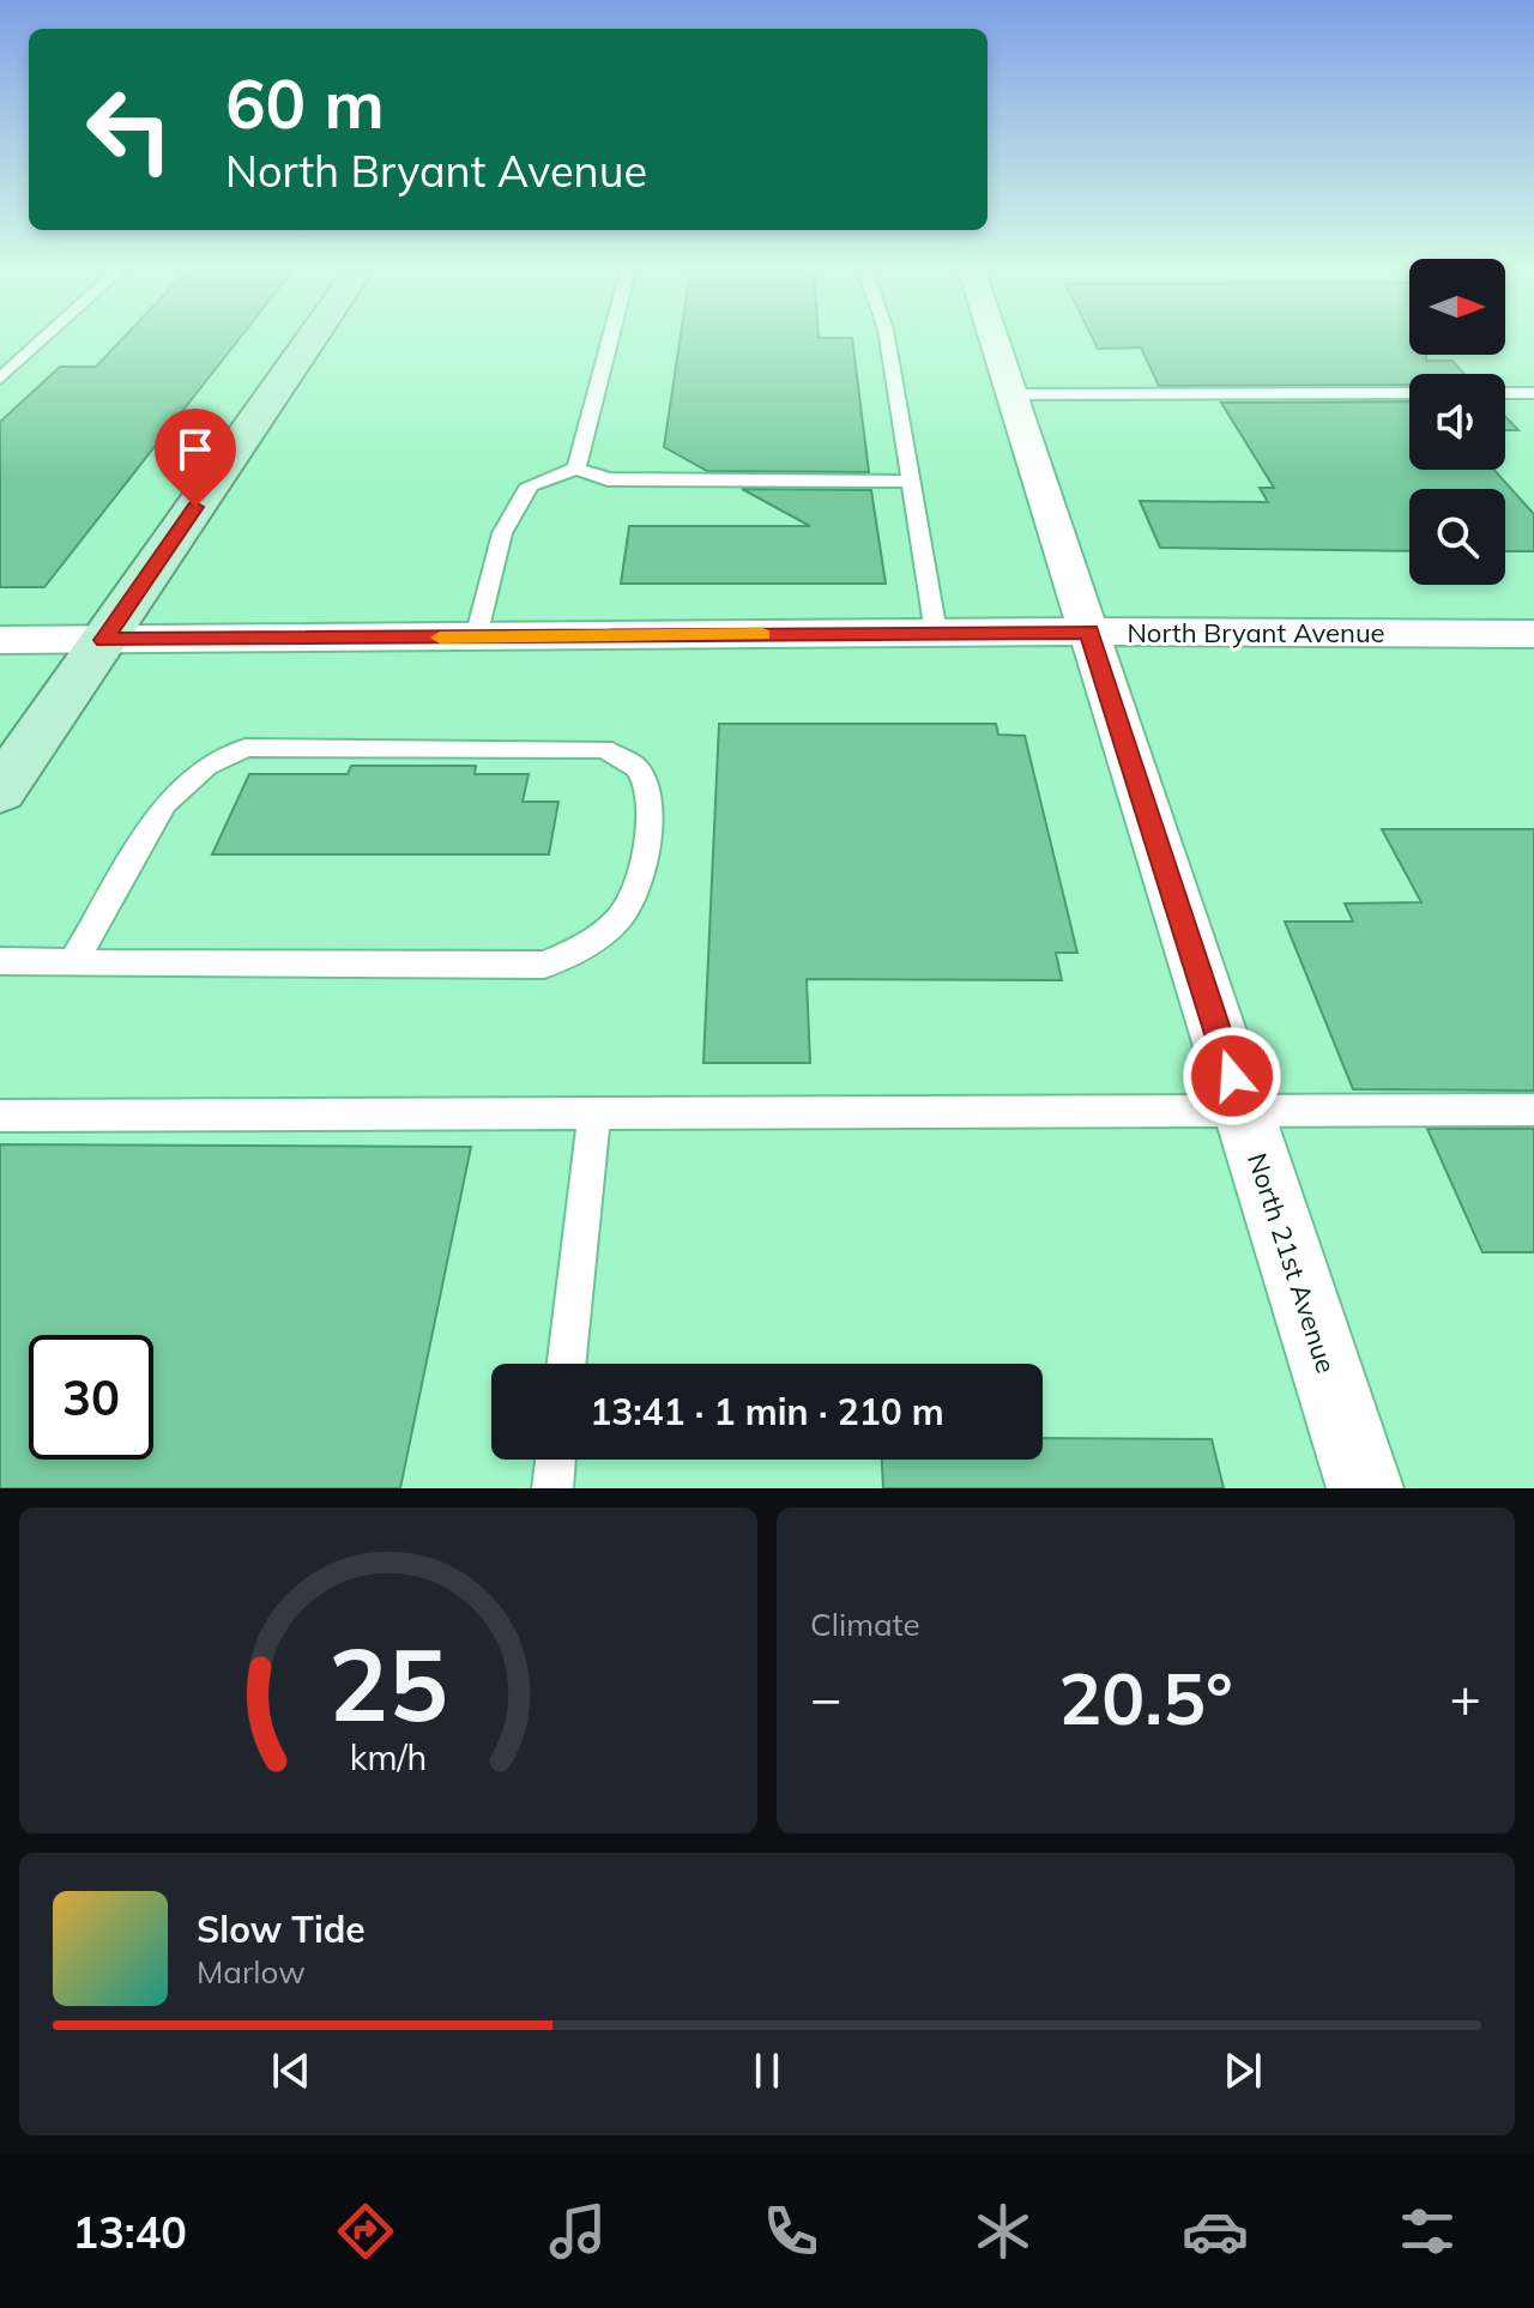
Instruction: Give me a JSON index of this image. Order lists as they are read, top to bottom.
{
  "streets": {
    "street": ["North Bryant Avenue", "North 21st Avenue"]
  },
  "crossings": [
    ["North Bryant Avenue", "North 21st Avenue"]
  ],
  "north": "right",
  "page": {
    "turn": ["60 m", "North Bryant Avenue"],
    "limit": "30",
    "trip": "13:41 · 1 min · 210 m",
    "tile": "Climate",
    "heat": ["−", "20.5°", "+"],
    "song": ["Slow Tide", "Marlow"],
    "tabs": "13:40",
    "gauge": ["25", "km/h"]
  }
}
